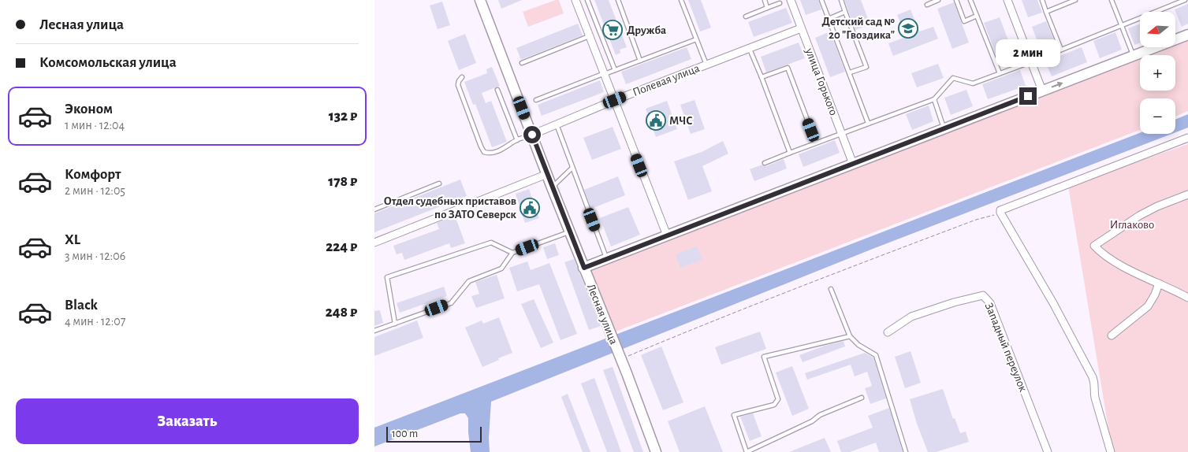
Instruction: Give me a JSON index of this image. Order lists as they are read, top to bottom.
{
  "streets": {
    "main road": ["Лесная улица"],
    "street": ["Полевая улица", "улица Горького", "Западный переулок"]
  },
  "crossings": [
    ["Полевая улица", "улица Горького"],
    ["Полевая улица", "Лесная улица"]
  ],
  "parks": ["Иглаково"],
  "places": {
    "school or university": ["Детский сад № 20 \"Гвоздика\""],
    "supermarket": ["Дружба"],
    "public building": ["МЧС", "Отдел судебных приставов по ЗАТО Северск"]
  },
  "scale_bar": "100 m",
  "north": "left",
  "page": {
    "banner": ["Лесная улица", "Комсомольская улица"],
    "map_buttons": ["+", "−"],
    "bubble": "2 мин",
    "list": [
      {
        "name": "Эконом",
        "note": "1 мин · 12:04",
        "value": "132 ₽"
      },
      {
        "name": "Комфорт",
        "note": "2 мин · 12:05",
        "value": "178 ₽"
      },
      {
        "name": "XL",
        "note": "3 мин · 12:06",
        "value": "224 ₽"
      },
      {
        "name": "Black",
        "note": "4 мин · 12:07",
        "value": "248 ₽"
      }
    ],
    "buttons": "Заказать",
    "scale": "100 m"
  }
}
